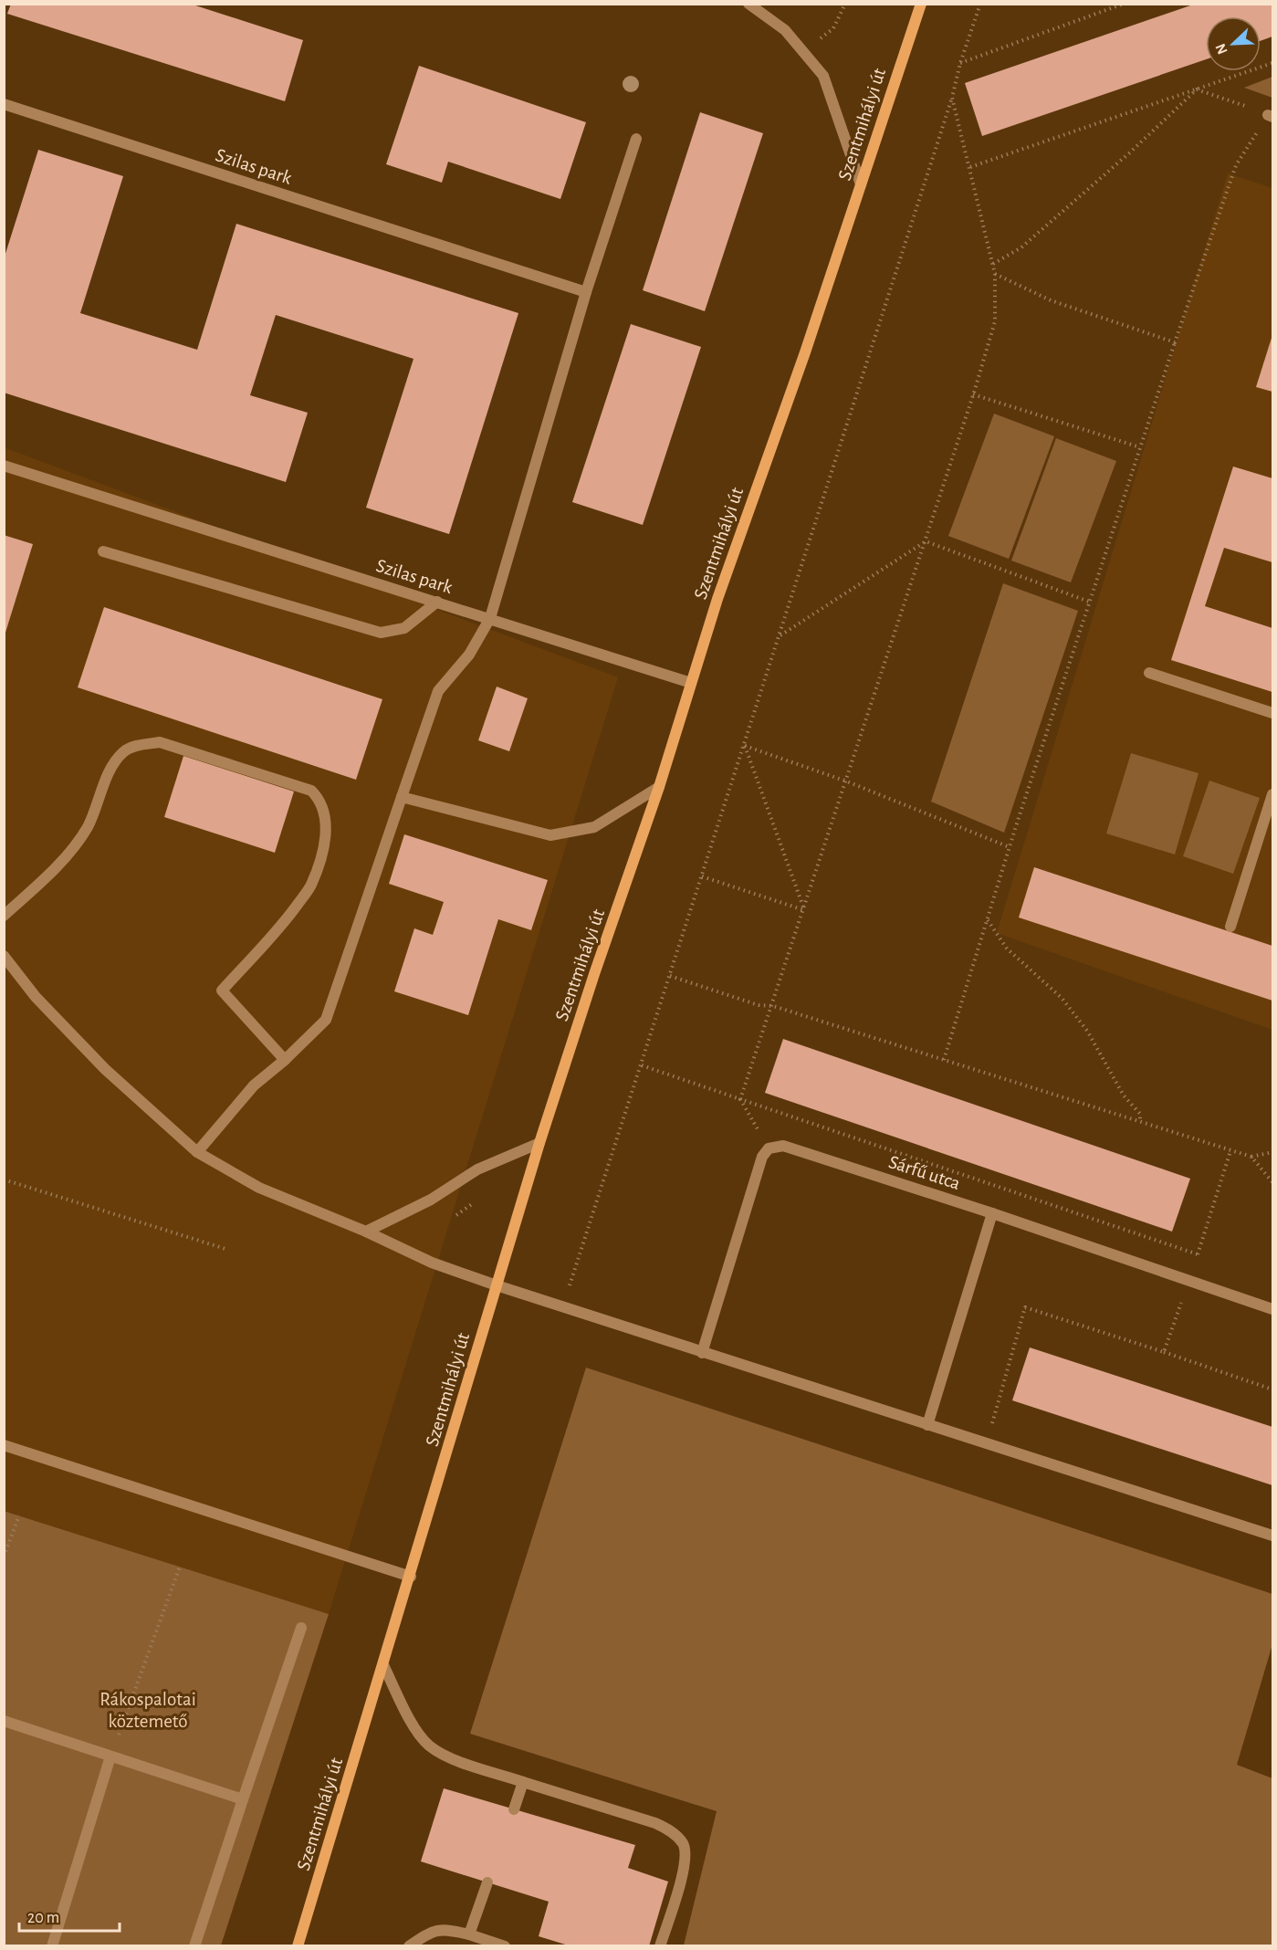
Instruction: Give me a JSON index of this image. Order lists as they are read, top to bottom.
{
  "streets": {
    "main road": ["Szentmihályi út"],
    "street": ["Szilas park", "Sárfű utca"]
  },
  "crossings": [
    ["Szentmihályi út", "Szilas park"]
  ],
  "parks": ["Rákospalotai köztemető"],
  "scale_bar": "20 m",
  "north": "bottom left"
}
